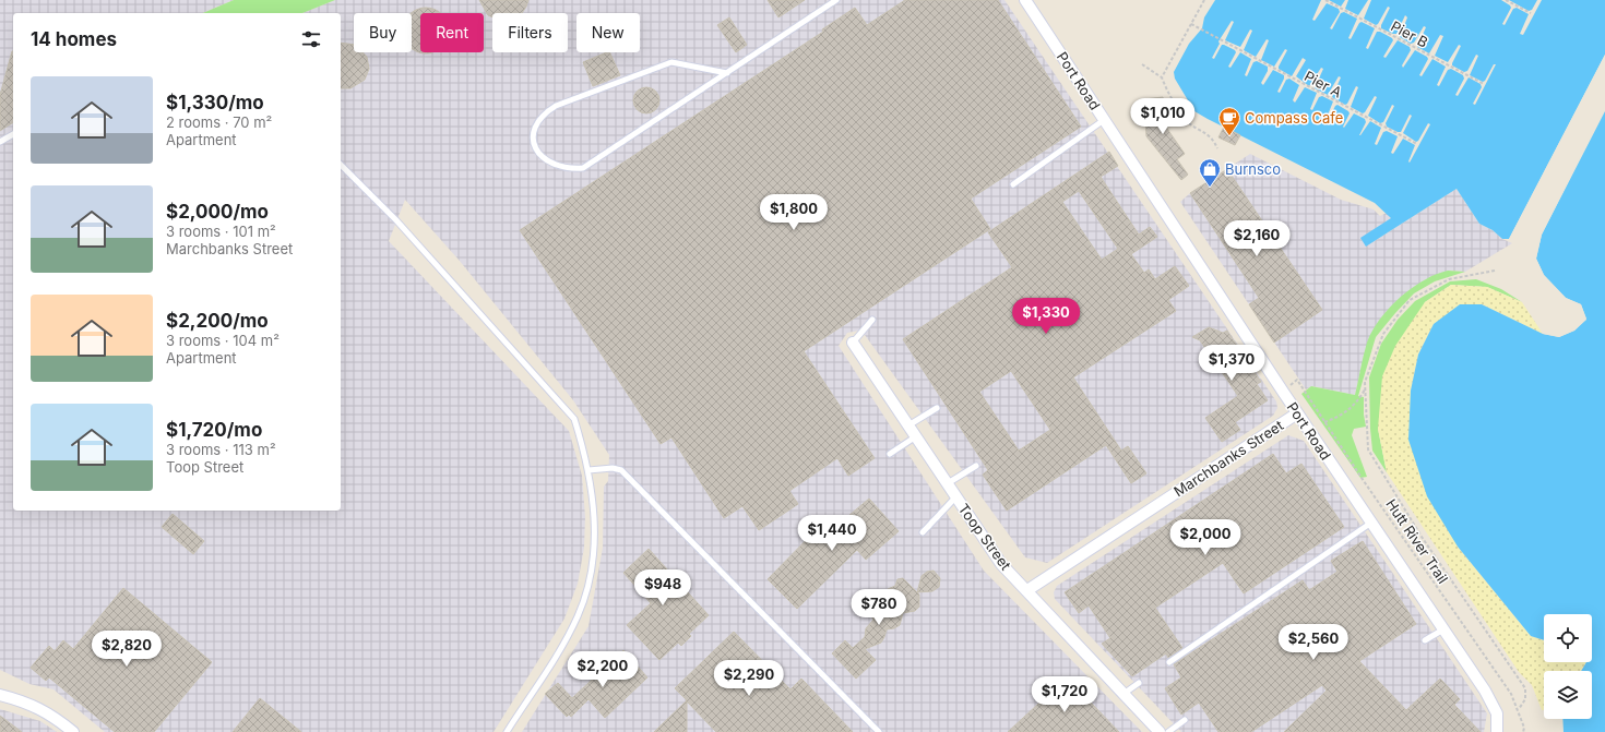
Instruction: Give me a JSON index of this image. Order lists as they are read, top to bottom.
{
  "streets": {
    "street": ["Port Road", "Marchbanks Street", "Toop Street"],
    "path": ["Pier B", "Pier A", "Hutt River Trail"]
  },
  "crossings": [
    ["Port Road", "Marchbanks Street"],
    ["Port Road", "Hutt River Trail"],
    ["Marchbanks Street", "Toop Street"]
  ],
  "places": {
    "cafe": ["Compass Cafe"],
    "shop": ["Burnsco"]
  },
  "page": {
    "chip": [
      "Buy",
      "Rent",
      "Filters",
      "New"
    ],
    "heading": "14 homes",
    "list": [
      {
        "name": "$1,330/mo",
        "note": "2 rooms · 70 m² · Apartment"
      },
      {
        "name": "$2,000/mo",
        "note": "3 rooms · 101 m² · Marchbanks Street"
      },
      {
        "name": "$2,200/mo",
        "note": "3 rooms · 104 m² · Apartment"
      },
      {
        "name": "$1,720/mo",
        "note": "3 rooms · 113 m² · Toop Street"
      }
    ],
    "price": [
      "$1,010",
      "$1,800",
      "$2,160",
      "$1,330",
      "$1,370",
      "$1,440",
      "$2,000",
      "$948",
      "$780",
      "$2,560",
      "$2,820",
      "$2,200",
      "$2,290",
      "$1,720"
    ]
  }
}
